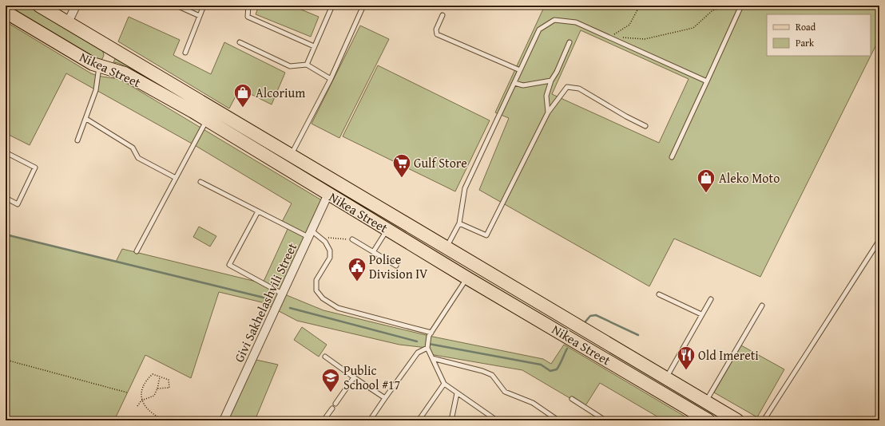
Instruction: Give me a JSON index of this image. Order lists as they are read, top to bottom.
{
  "streets": {
    "main road": ["Nikea Street"],
    "street": ["Givi Sakhelashvili Street"]
  },
  "crossings": [
    ["Nikea Street", "Givi Sakhelashvili Street"]
  ],
  "places": {
    "shop": ["Alcorium", "Aleko Moto"],
    "supermarket": ["Gulf Store"],
    "public building": ["Police Division IV"],
    "restaurant": ["Old Imereti"],
    "school or university": ["Public School #17"]
  },
  "legend": ["Road", "Park"]
}
